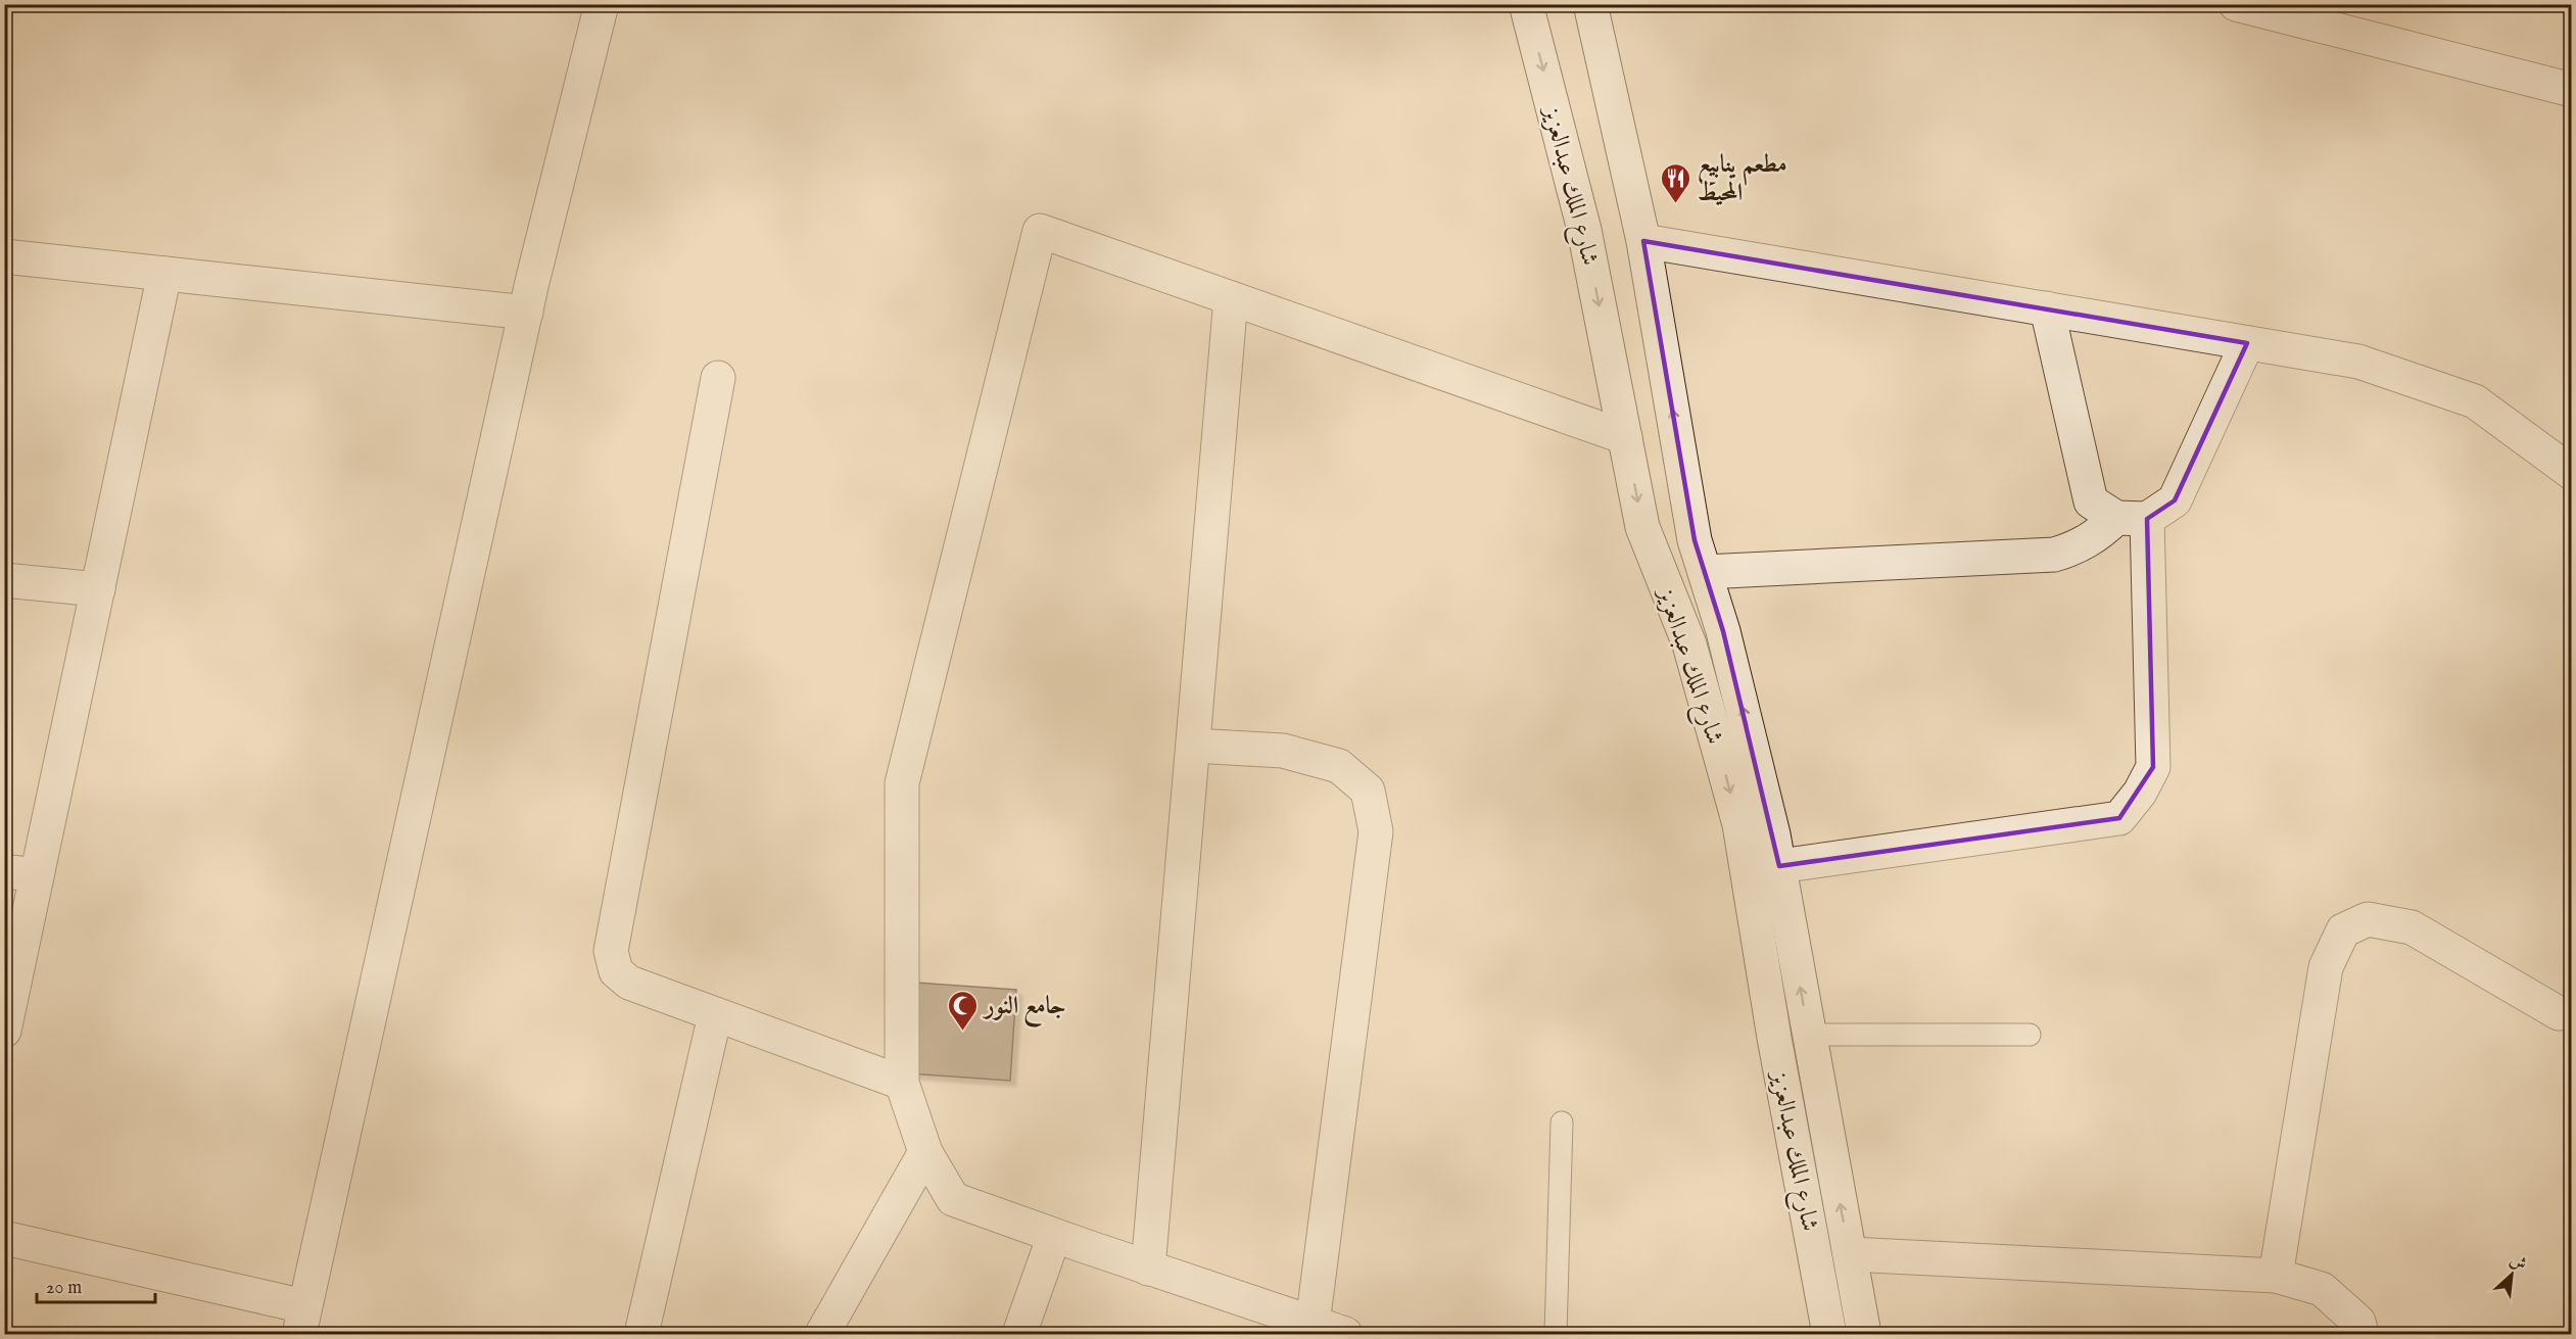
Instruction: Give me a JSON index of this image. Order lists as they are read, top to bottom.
{
  "streets": {
    "street": ["شارع الملك عبدالعزيز"]
  },
  "places": {
    "restaurant": ["مطعم ينابيع المحيط"],
    "mosque": ["جامع النور"]
  },
  "scale_bar": "20 m",
  "north": "top right"
}
